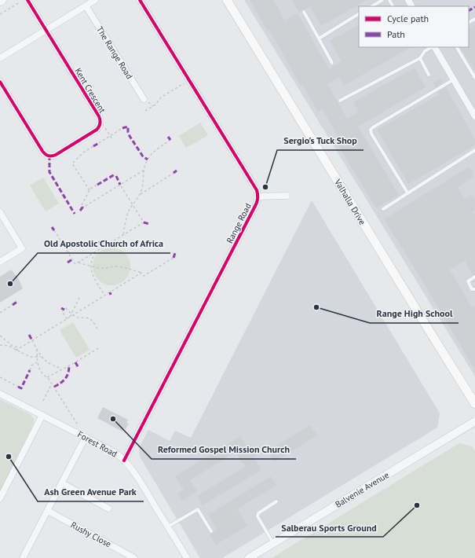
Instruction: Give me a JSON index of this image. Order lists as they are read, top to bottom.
{
  "streets": {
    "main road": ["Valhalla Drive"],
    "street": [
      "The Range Road",
      "Kent Crescent",
      "Range Road",
      "Forest Road",
      "Balvenie Avenue",
      "Rushy Close"
    ]
  },
  "crossings": [
    ["Range Road", "Forest Road"]
  ],
  "places": [
    "Sergio's Tuck Shop",
    "Old Apostolic Church of Africa",
    "Range High School",
    "Reformed Gospel Mission Church",
    "Ash Green Avenue Park",
    "Salberau Sports Ground"
  ],
  "legend": ["Cycle path", "Path"]
}
